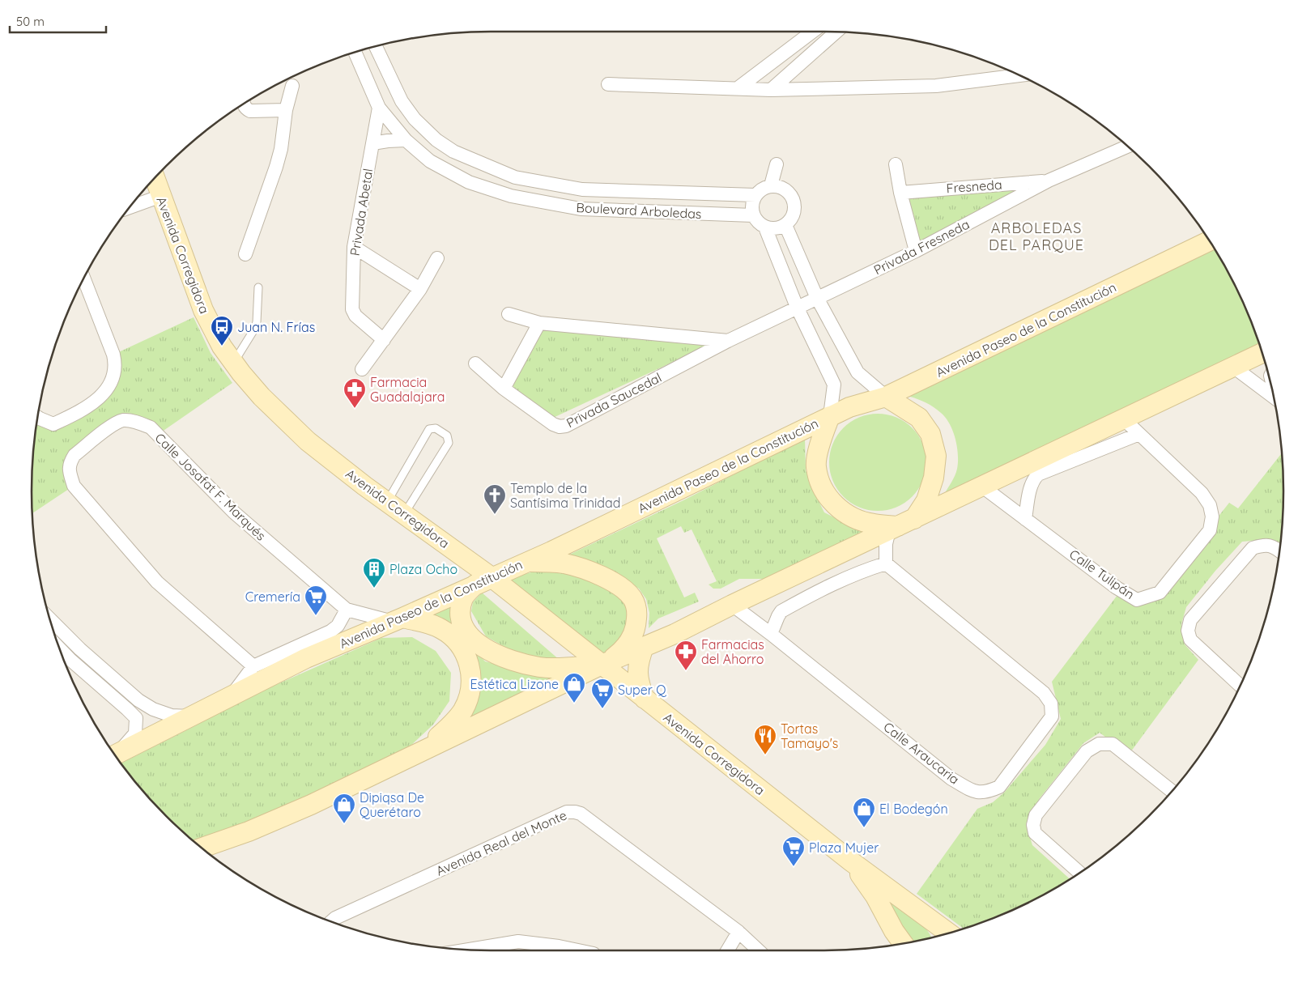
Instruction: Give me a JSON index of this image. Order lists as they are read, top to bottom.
{
  "streets": {
    "street": [
      "Fresneda",
      "Boulevard Arboledas",
      "Privada Abetal",
      "Privada Fresneda",
      "Avenida Corregidora",
      "Avenida Paseo de la Constitución",
      "Privada Saucedal",
      "Calle Josafat F. Marqués",
      "Calle Tulipán",
      "Calle Araucaria",
      "Avenida Real del Monte"
    ]
  },
  "crossings": [
    ["Fresneda", "Privada Fresneda"],
    ["Boulevard Arboledas", "Privada Abetal"],
    ["Privada Fresneda", "Privada Saucedal"],
    ["Avenida Corregidora", "Avenida Paseo de la Constitución"],
    ["Avenida Paseo de la Constitución", "Calle Josafat F. Marqués"]
  ],
  "districts": ["ARBOLEDAS DEL PARQUE"],
  "places": {
    "bus stop": ["Juan N. Frías"],
    "pharmacy": ["Farmacia Guadalajara", "Farmacias del Ahorro"],
    "church": ["Templo de la Santísima Trinidad"],
    "building": ["Plaza Ocho"],
    "supermarket": ["Cremería", "Super Q", "Plaza Mujer"],
    "shop": ["Estética Lizone", "Dipiqsa De Querétaro", "El Bodegón"],
    "restaurant": ["Tortas Tamayo's"]
  },
  "scale_bar": "50 m"
}
